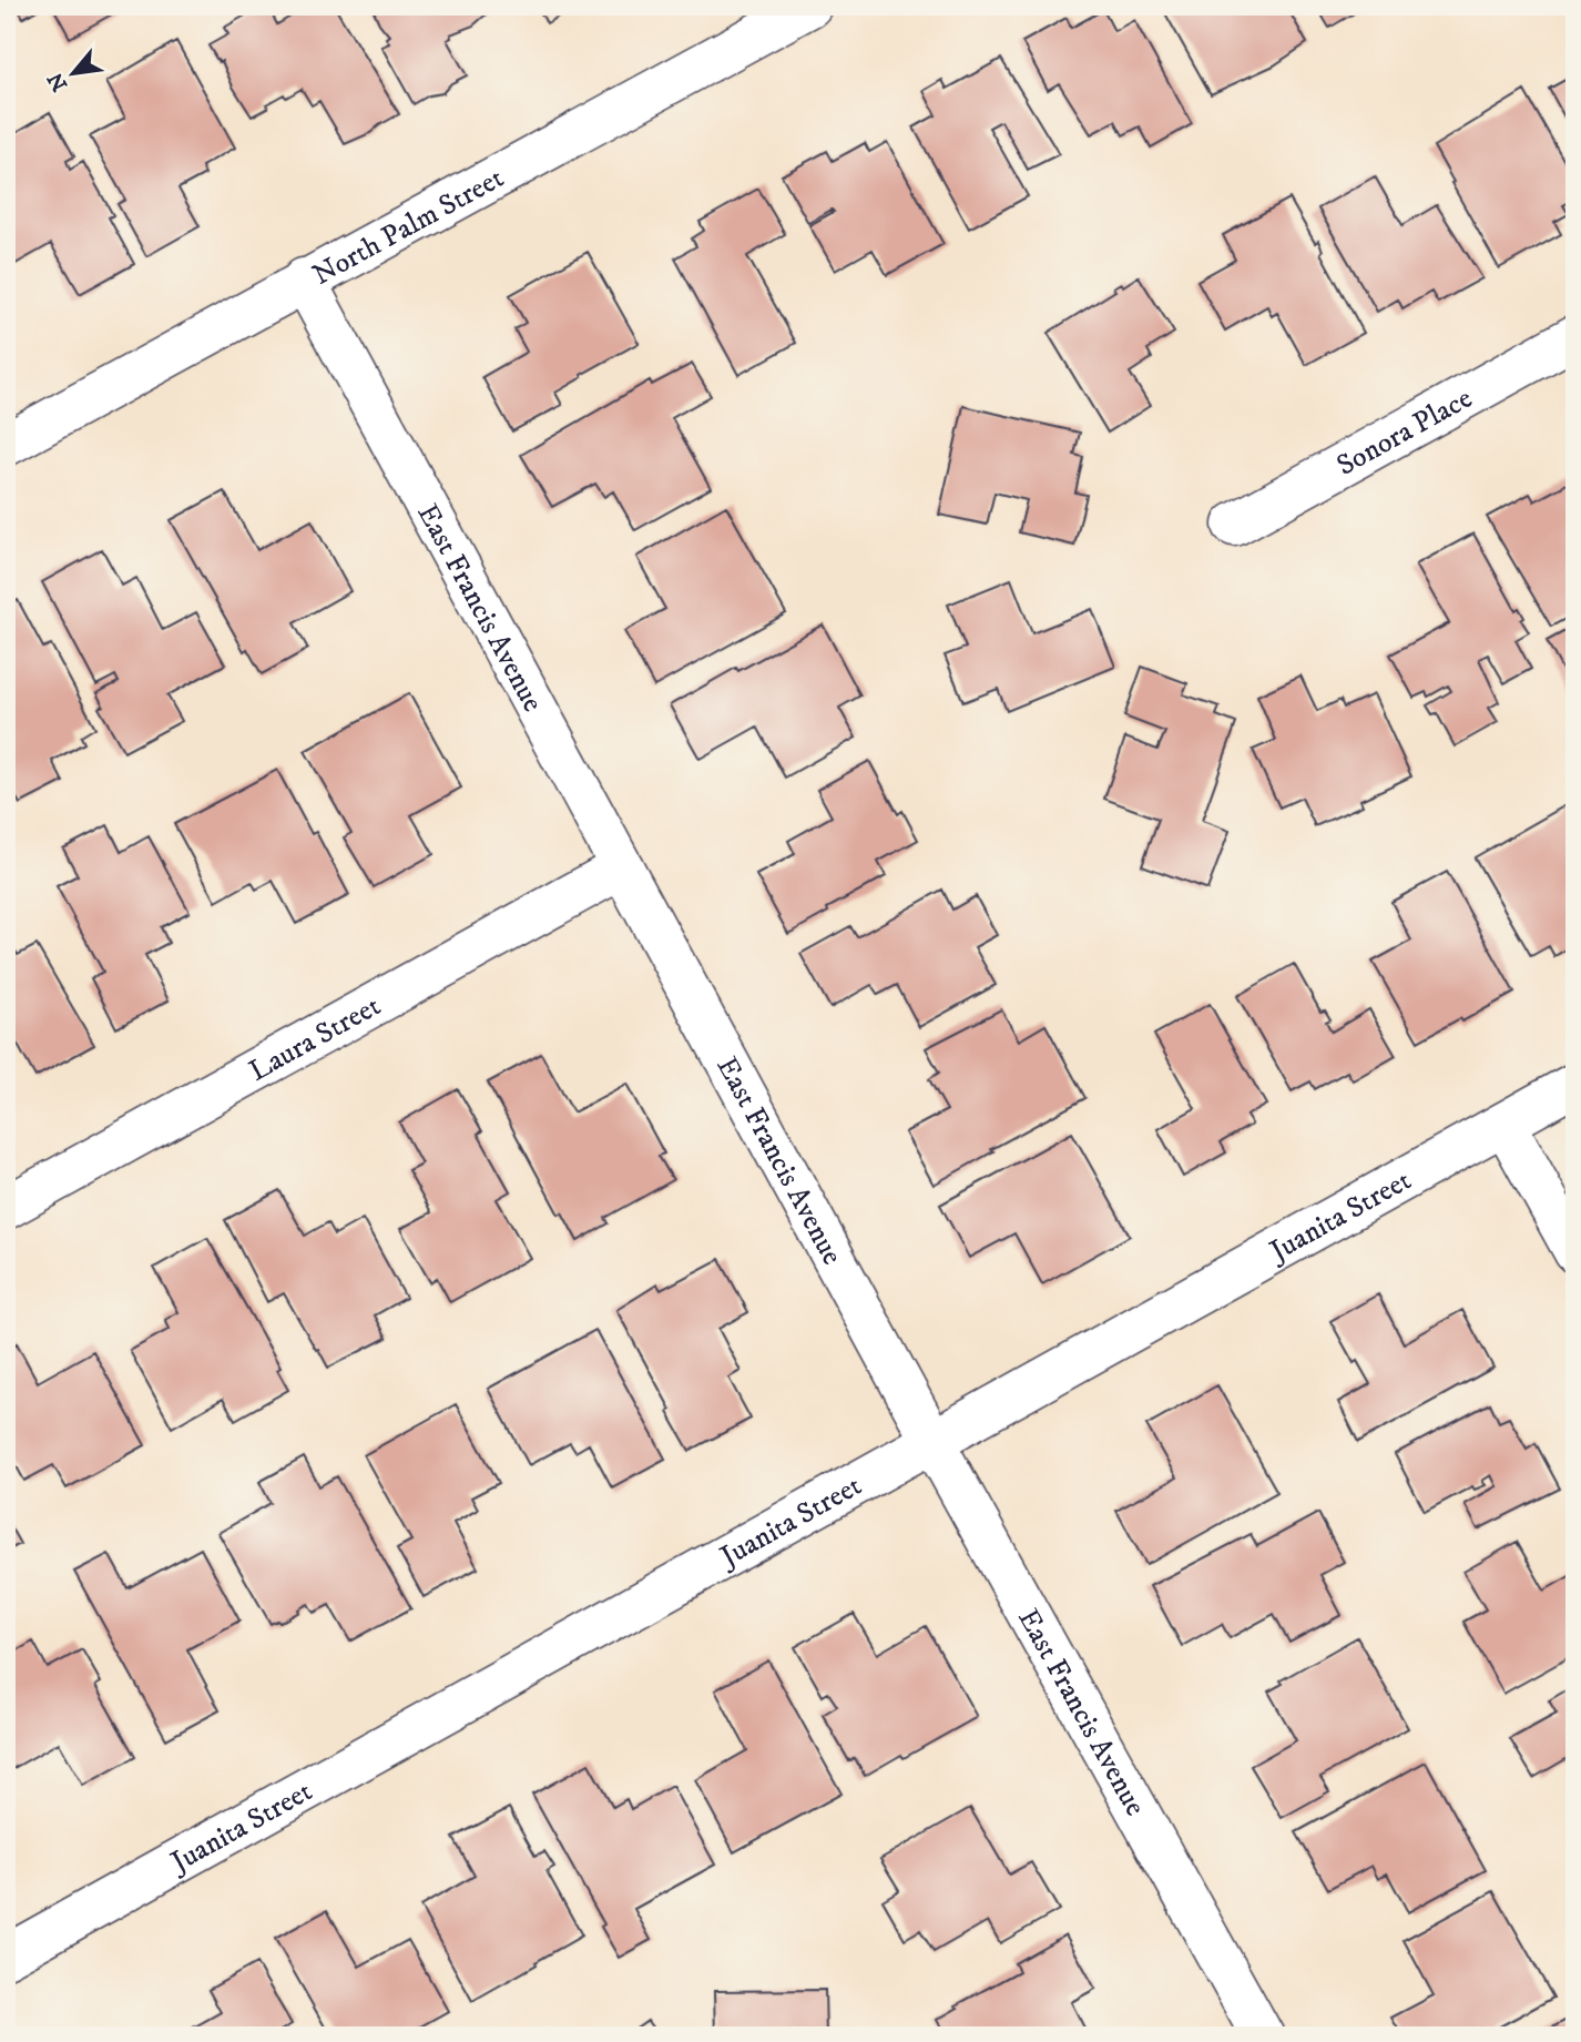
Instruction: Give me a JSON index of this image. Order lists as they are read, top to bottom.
{
  "streets": {
    "street": [
      "North Palm Street",
      "Sonora Place",
      "East Francis Avenue",
      "Laura Street",
      "Juanita Street"
    ]
  },
  "crossings": [
    ["North Palm Street", "East Francis Avenue"],
    ["East Francis Avenue", "Laura Street"],
    ["East Francis Avenue", "Juanita Street"]
  ],
  "north": "bottom left"
}
